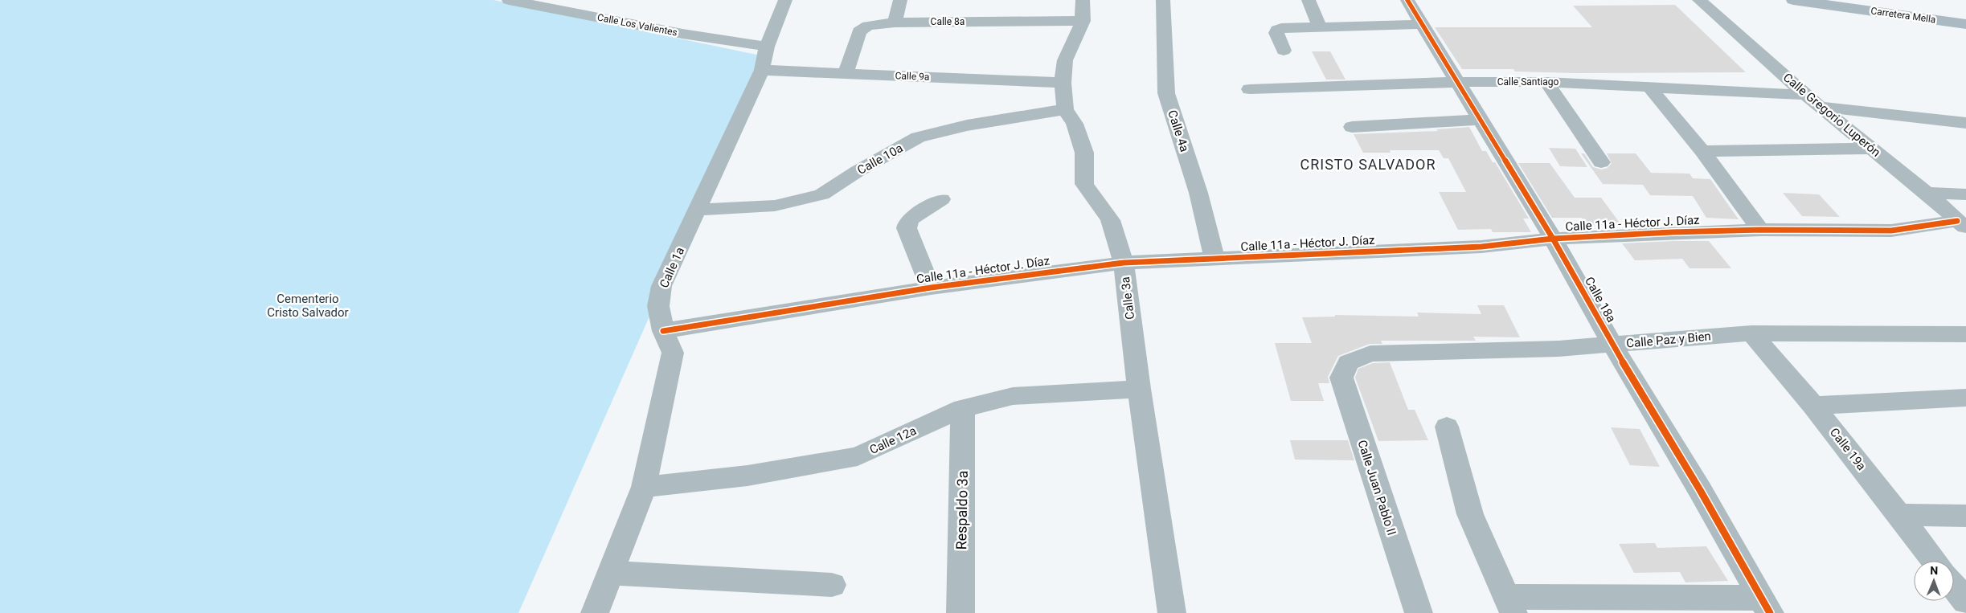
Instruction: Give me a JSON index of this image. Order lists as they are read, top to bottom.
{
  "streets": {
    "main road": ["Carretera Mella"],
    "street": [
      "Calle 8a",
      "Calle Los Valientes",
      "Calle 9a",
      "Calle Santiago",
      "Calle Gregorio Luperón",
      "Calle 4a",
      "Calle 10a",
      "Calle 11a - Héctor J. Díaz",
      "Calle 1a",
      "Calle 3a",
      "Calle 18a",
      "Calle Paz y Bien",
      "Calle 12a",
      "Calle 19a",
      "Calle Juan Pablo II",
      "Respaldo 3a"
    ]
  },
  "crossings": [
    ["Calle 8a", "Calle 9a"],
    ["Calle 8a", "Calle 3a"],
    ["Calle Los Valientes", "Calle 1a"],
    ["Calle 9a", "Calle 1a"],
    ["Calle 9a", "Calle 3a"],
    ["Calle Santiago", "Calle Gregorio Luperón"],
    ["Calle Santiago", "Calle 18a"],
    ["Calle Gregorio Luperón", "Calle 11a - Héctor J. Díaz"],
    ["Calle 4a", "Calle 11a - Héctor J. Díaz"],
    ["Calle 10a", "Calle 1a"],
    ["Calle 10a", "Calle 3a"],
    ["Calle 11a - Héctor J. Díaz", "Calle 1a"],
    ["Calle 11a - Héctor J. Díaz", "Calle 3a"],
    ["Calle 11a - Héctor J. Díaz", "Calle 18a"],
    ["Calle 1a", "Calle 12a"],
    ["Calle 3a", "Calle 12a"],
    ["Calle 18a", "Calle Paz y Bien"],
    ["Calle Paz y Bien", "Calle 19a"],
    ["Calle Paz y Bien", "Calle Juan Pablo II"],
    ["Calle 12a", "Respaldo 3a"]
  ],
  "districts": ["CRISTO SALVADOR"],
  "parks": ["Cementerio Cristo Salvador"],
  "north": "top"
}
